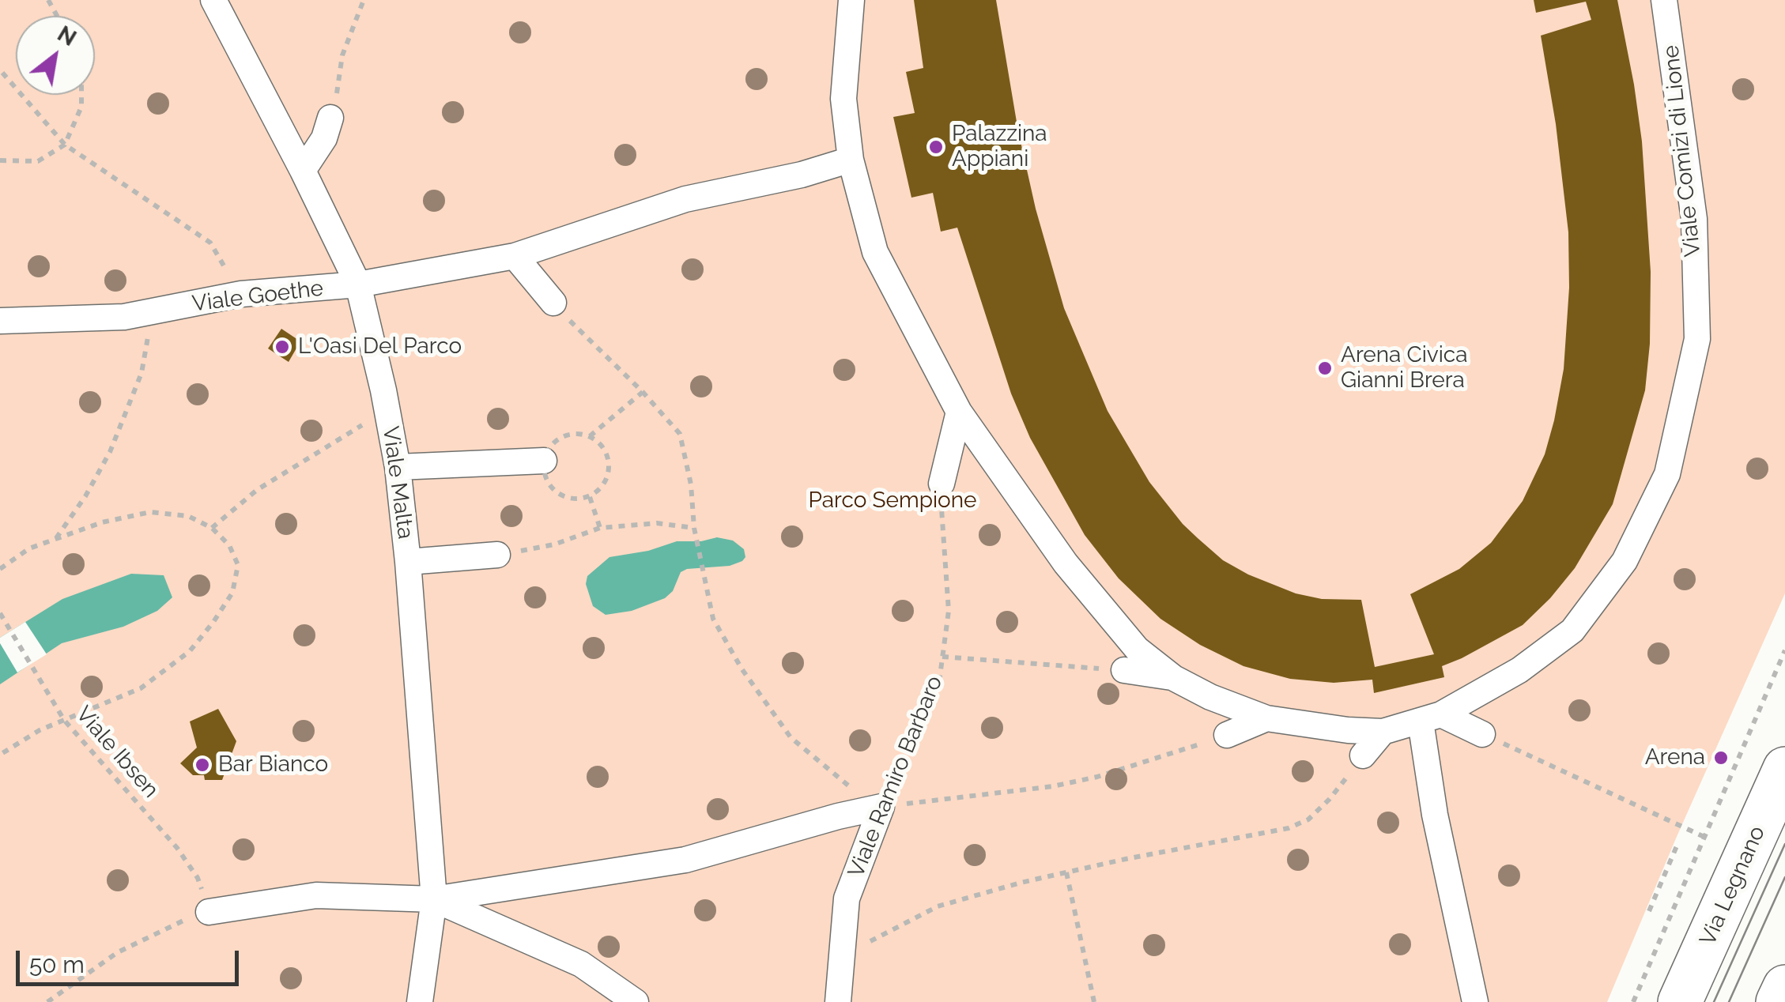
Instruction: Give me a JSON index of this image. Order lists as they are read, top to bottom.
{
  "streets": {
    "street": [
      "Viale Comizi di Lione",
      "Viale Goethe",
      "Viale Malta",
      "Viale Ramiro Barbaro",
      "Via Legnano"
    ],
    "path": ["Viale Ibsen"]
  },
  "crossings": [
    ["Viale Goethe", "Viale Malta"]
  ],
  "parks": ["Parco Sempione"],
  "places": [
    "Palazzina Appiani",
    "L'Oasi Del Parco",
    "Arena Civica Gianni Brera",
    "Arena",
    "Bar Bianco"
  ],
  "scale_bar": "50 m",
  "north": "top right"
}
